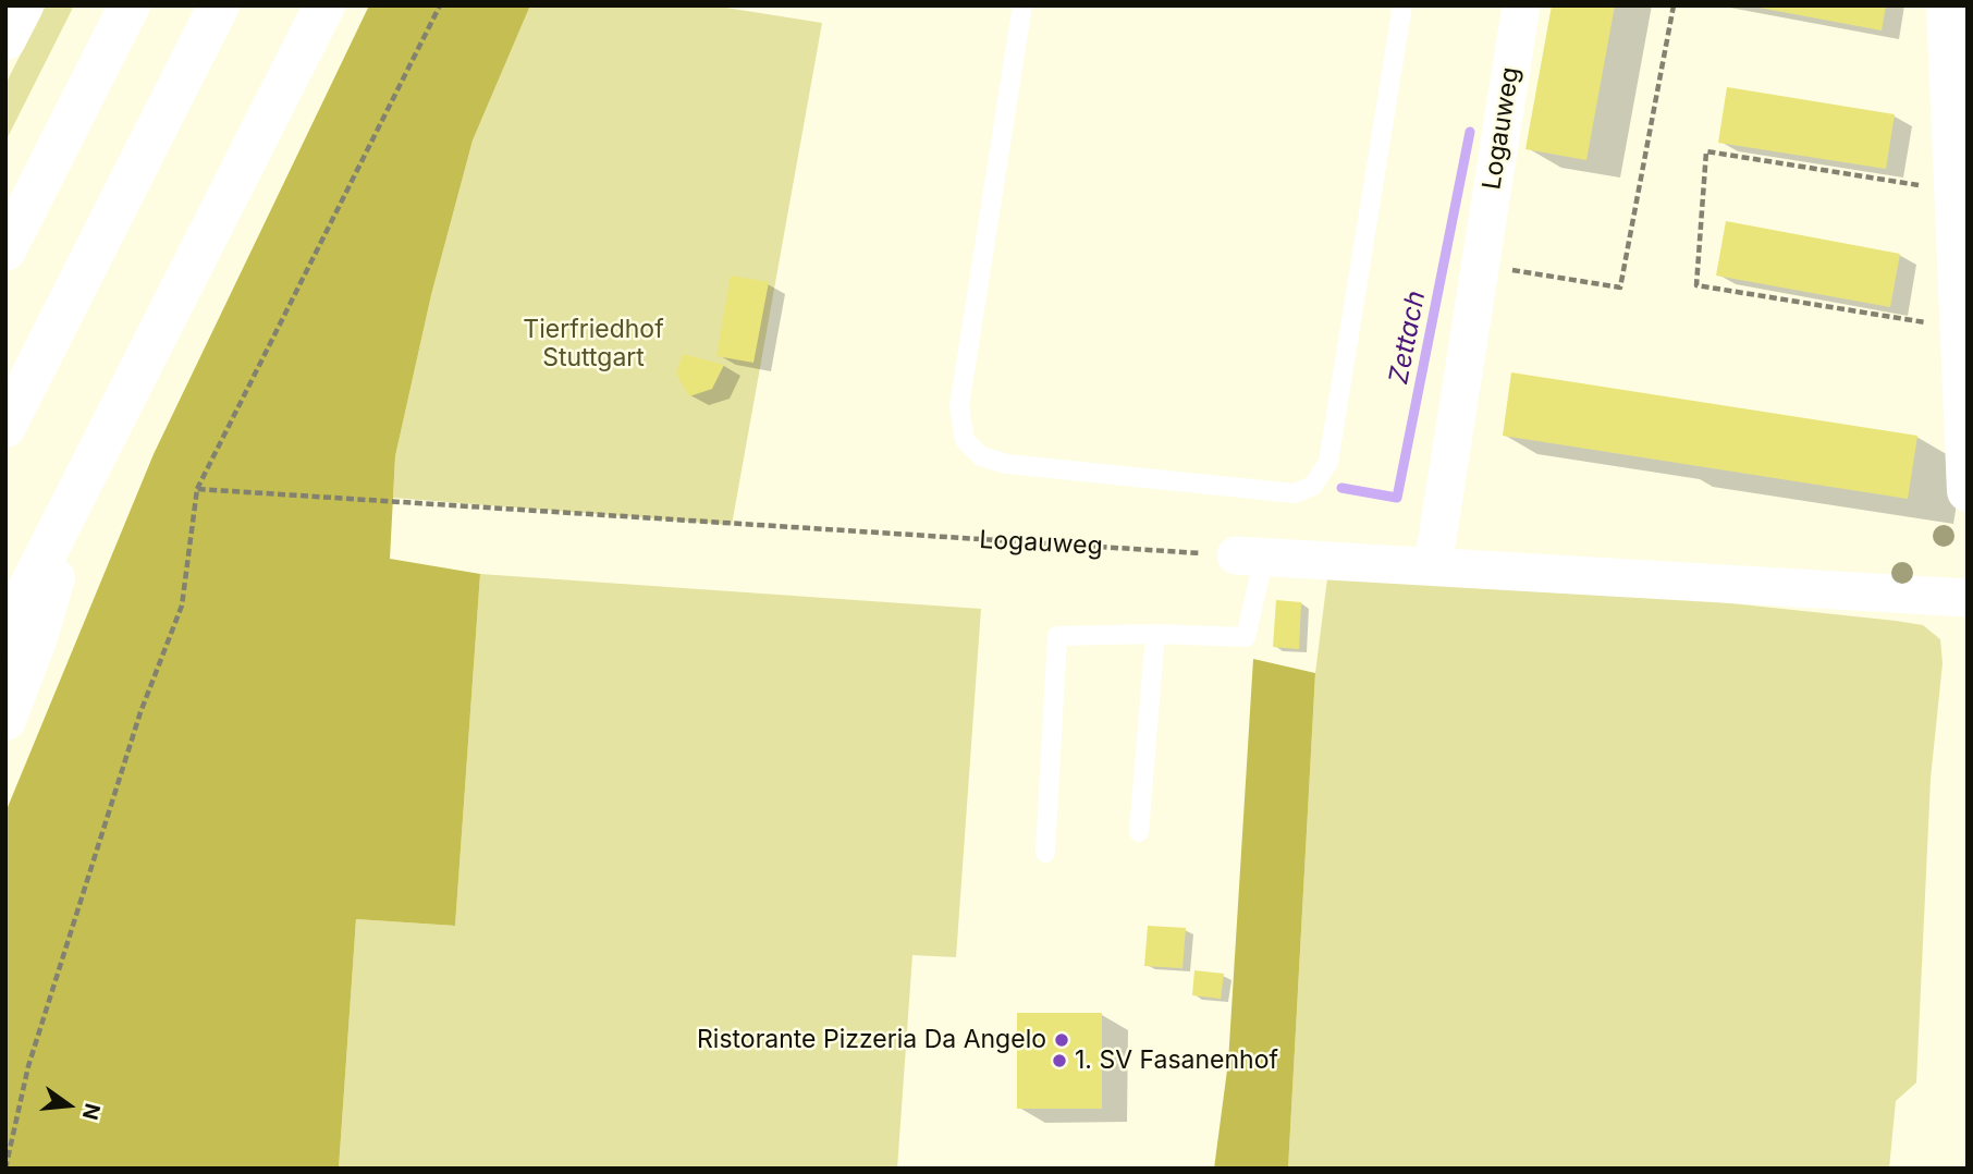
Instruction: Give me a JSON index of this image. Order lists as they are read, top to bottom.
{
  "streets": {
    "street": ["Logauweg"]
  },
  "water": ["Zettach"],
  "parks": ["Tierfriedhof Stuttgart"],
  "places": ["Ristorante Pizzeria Da Angelo", "1. SV Fasanenhof"],
  "north": "right"
}
